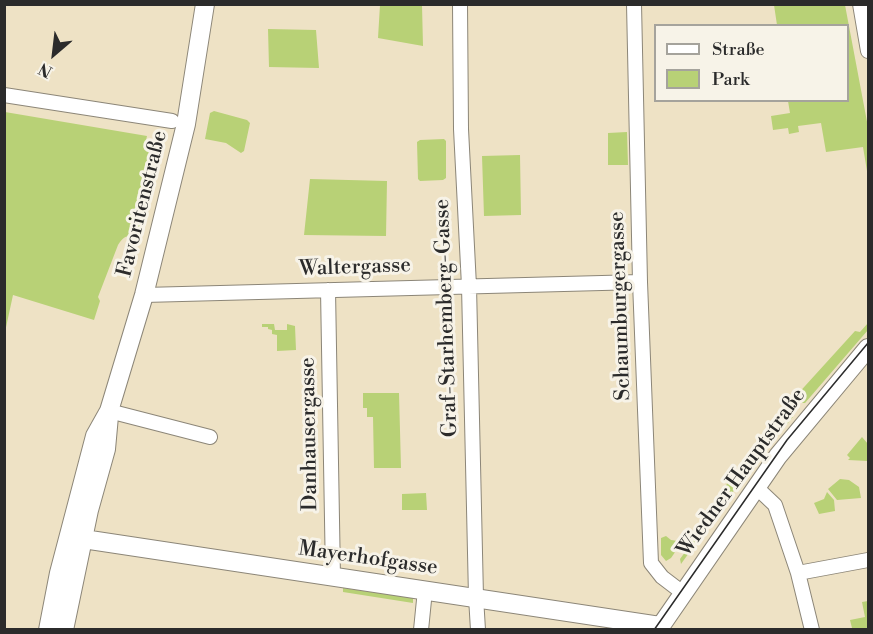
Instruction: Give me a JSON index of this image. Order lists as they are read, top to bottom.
{
  "streets": {
    "main road": ["Favoritenstraße", "Wiedner Hauptstraße", "Mayerhofgasse"],
    "street": [
      "Waltergasse",
      "Schaumburgergasse",
      "Graf-Starhemberg-Gasse",
      "Danhausergasse"
    ]
  },
  "crossings": [
    ["Favoritenstraße", "Waltergasse"],
    ["Favoritenstraße", "Mayerhofgasse"],
    ["Waltergasse", "Schaumburgergasse"],
    ["Waltergasse", "Graf-Starhemberg-Gasse"],
    ["Waltergasse", "Danhausergasse"],
    ["Schaumburgergasse", "Wiedner Hauptstraße"],
    ["Graf-Starhemberg-Gasse", "Mayerhofgasse"],
    ["Danhausergasse", "Mayerhofgasse"],
    ["Wiedner Hauptstraße", "Mayerhofgasse"]
  ],
  "legend": ["Straße", "Park"],
  "north": "bottom left"
}
